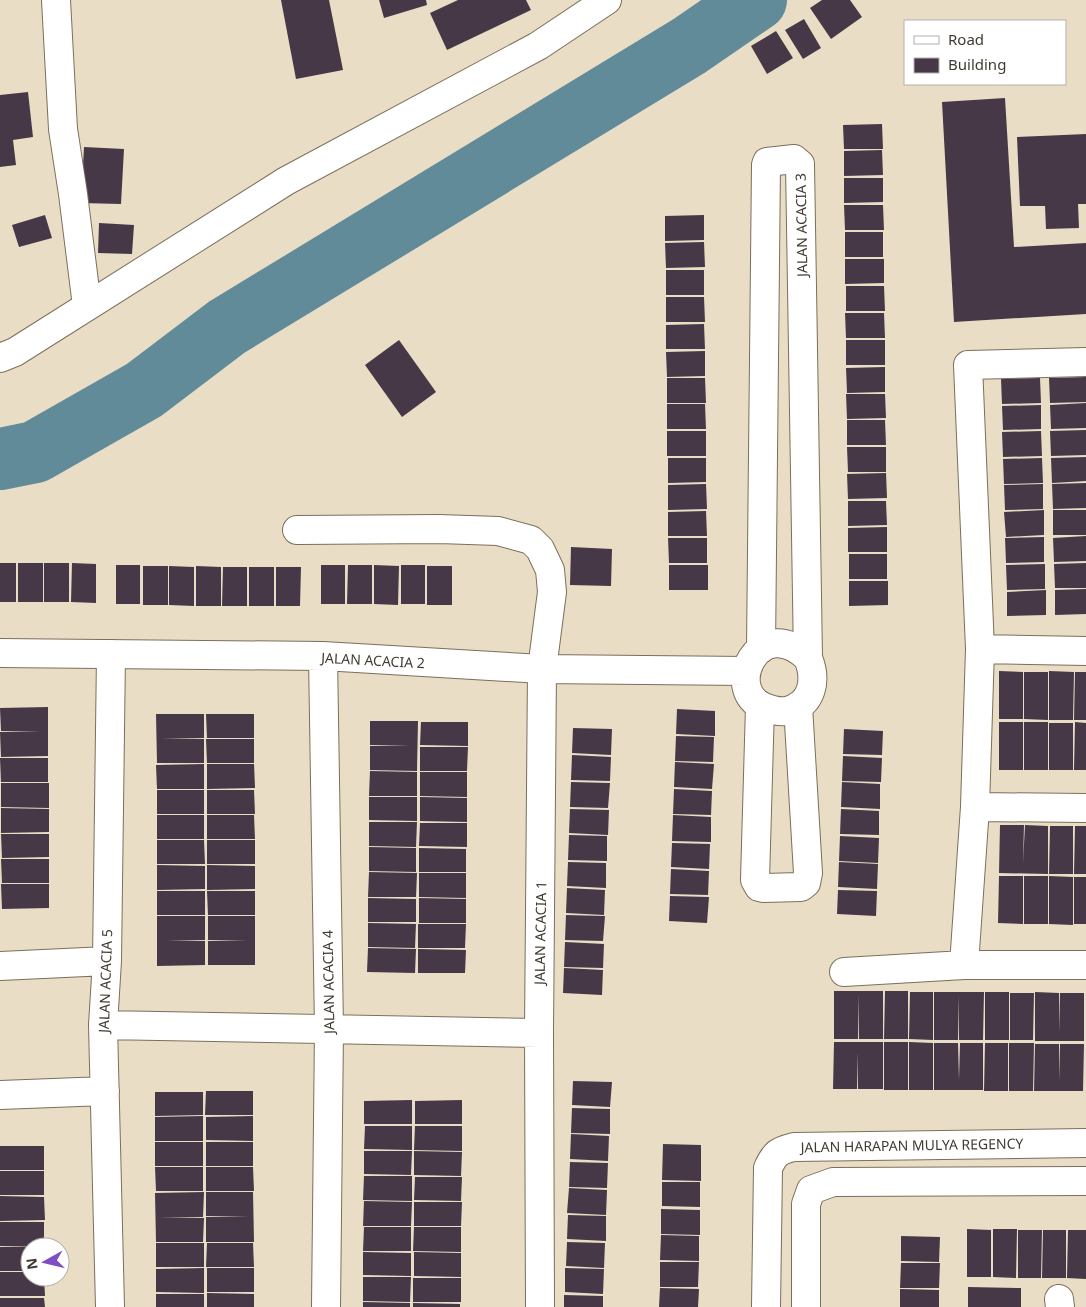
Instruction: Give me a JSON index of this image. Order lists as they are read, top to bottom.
{
  "streets": {
    "street": [
      "JALAN ACACIA 3",
      "JALAN ACACIA 2",
      "JALAN ACACIA 1",
      "JALAN ACACIA 5",
      "JALAN ACACIA 4",
      "JALAN HARAPAN MULYA REGENCY"
    ]
  },
  "crossings": [
    ["JALAN ACACIA 3", "JALAN ACACIA 2"],
    ["JALAN ACACIA 2", "JALAN ACACIA 1"],
    ["JALAN ACACIA 2", "JALAN ACACIA 5"],
    ["JALAN ACACIA 2", "JALAN ACACIA 4"]
  ],
  "legend": ["Road", "Building"],
  "north": "left"
}
